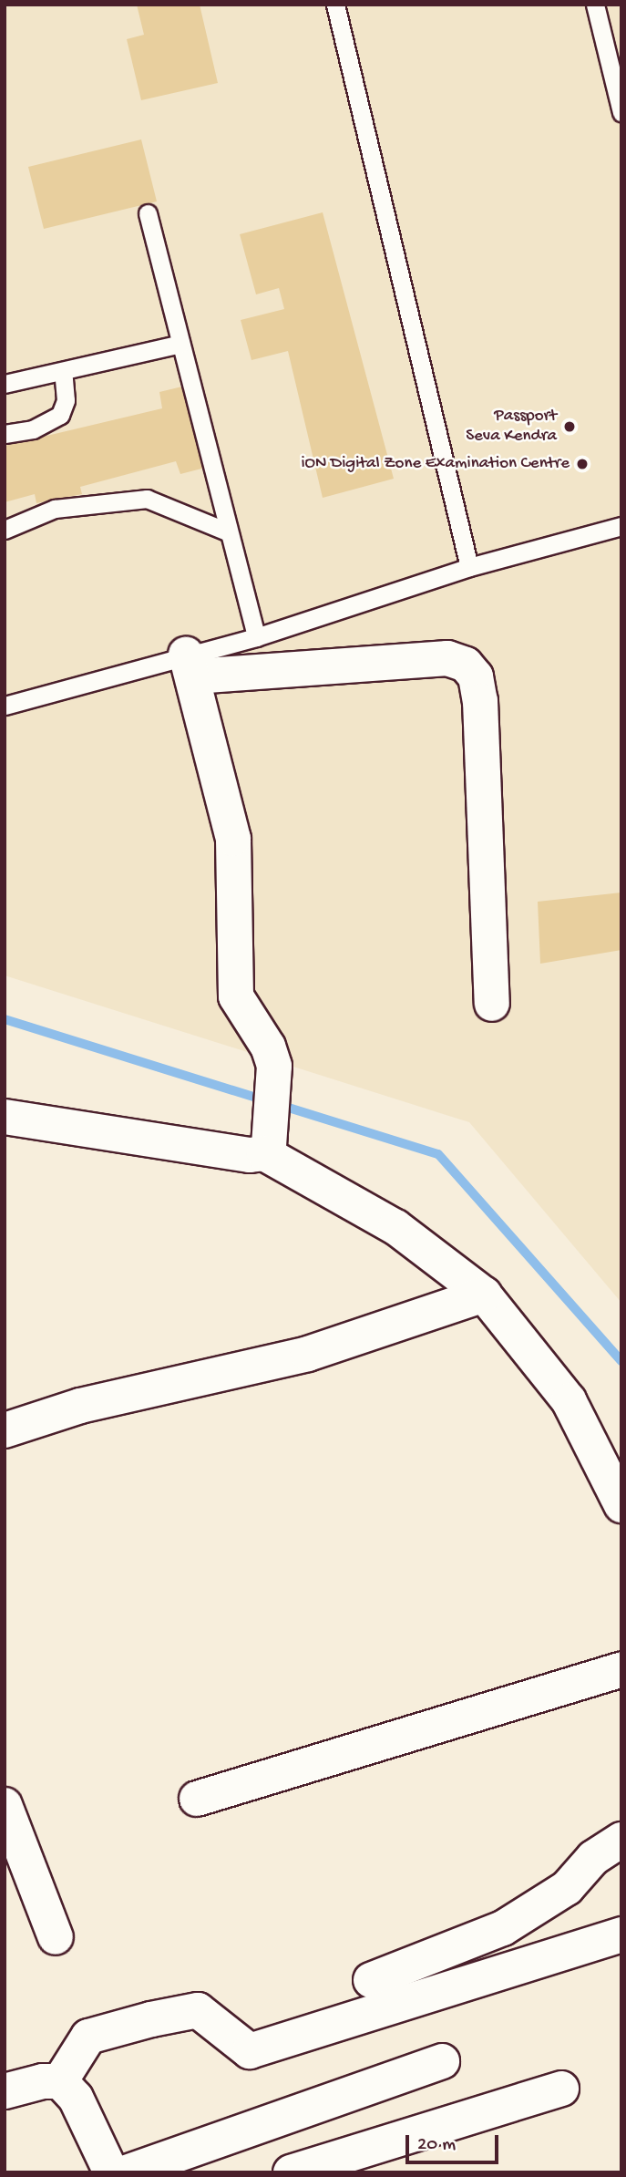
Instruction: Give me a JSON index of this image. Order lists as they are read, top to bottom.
{
  "places": ["Passport Seva Kendra", "iON Digital Zone Examination Centre"],
  "scale_bar": "20 m"
}
